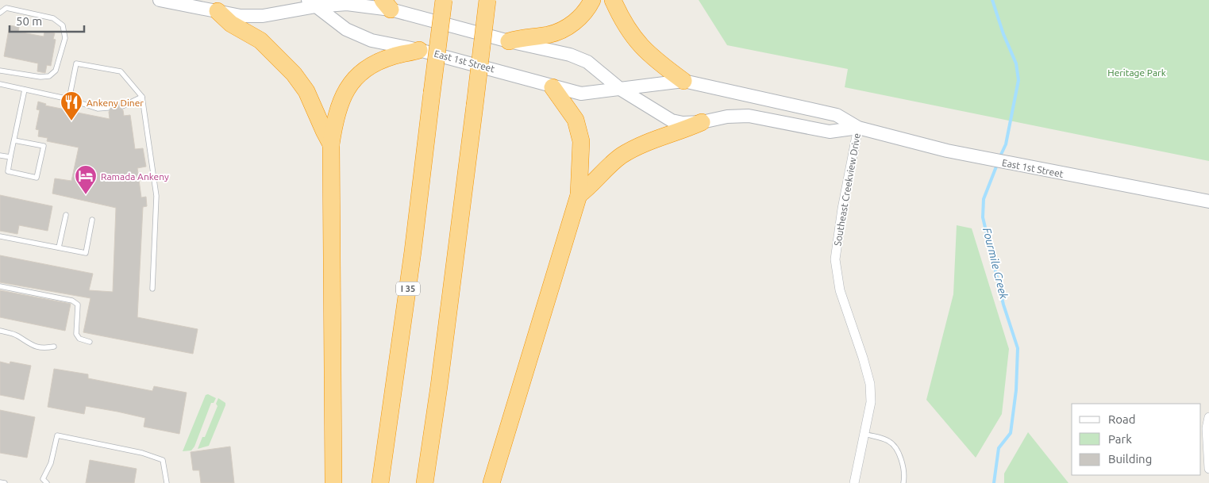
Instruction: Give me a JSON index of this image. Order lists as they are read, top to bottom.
{
  "streets": {
    "highway": ["I 35"],
    "main road": ["East 1st Street"],
    "street": ["Southeast Creekview Drive"]
  },
  "crossings": [
    ["East 1st Street", "Southeast Creekview Drive"]
  ],
  "water": ["Fourmile Creek"],
  "parks": ["Heritage Park"],
  "places": {
    "restaurant": ["Ankeny Diner"],
    "hotel": ["Ramada Ankeny"]
  },
  "legend": ["Road", "Park", "Building"],
  "scale_bar": "50 m"
}
